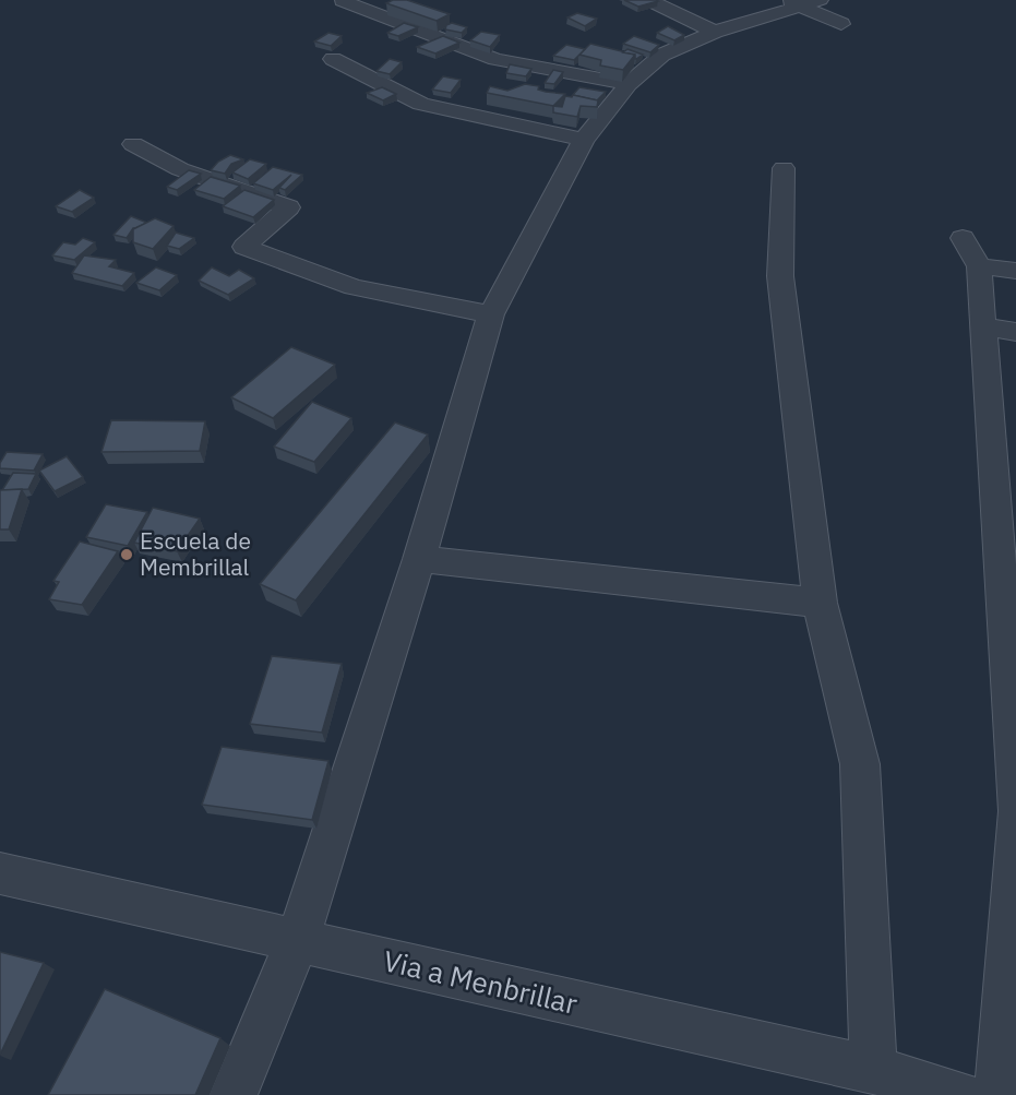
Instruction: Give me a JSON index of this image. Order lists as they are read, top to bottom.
{
  "streets": {
    "street": ["Via a Menbrillar"]
  },
  "places": ["Escuela de Membrillal"]
}
